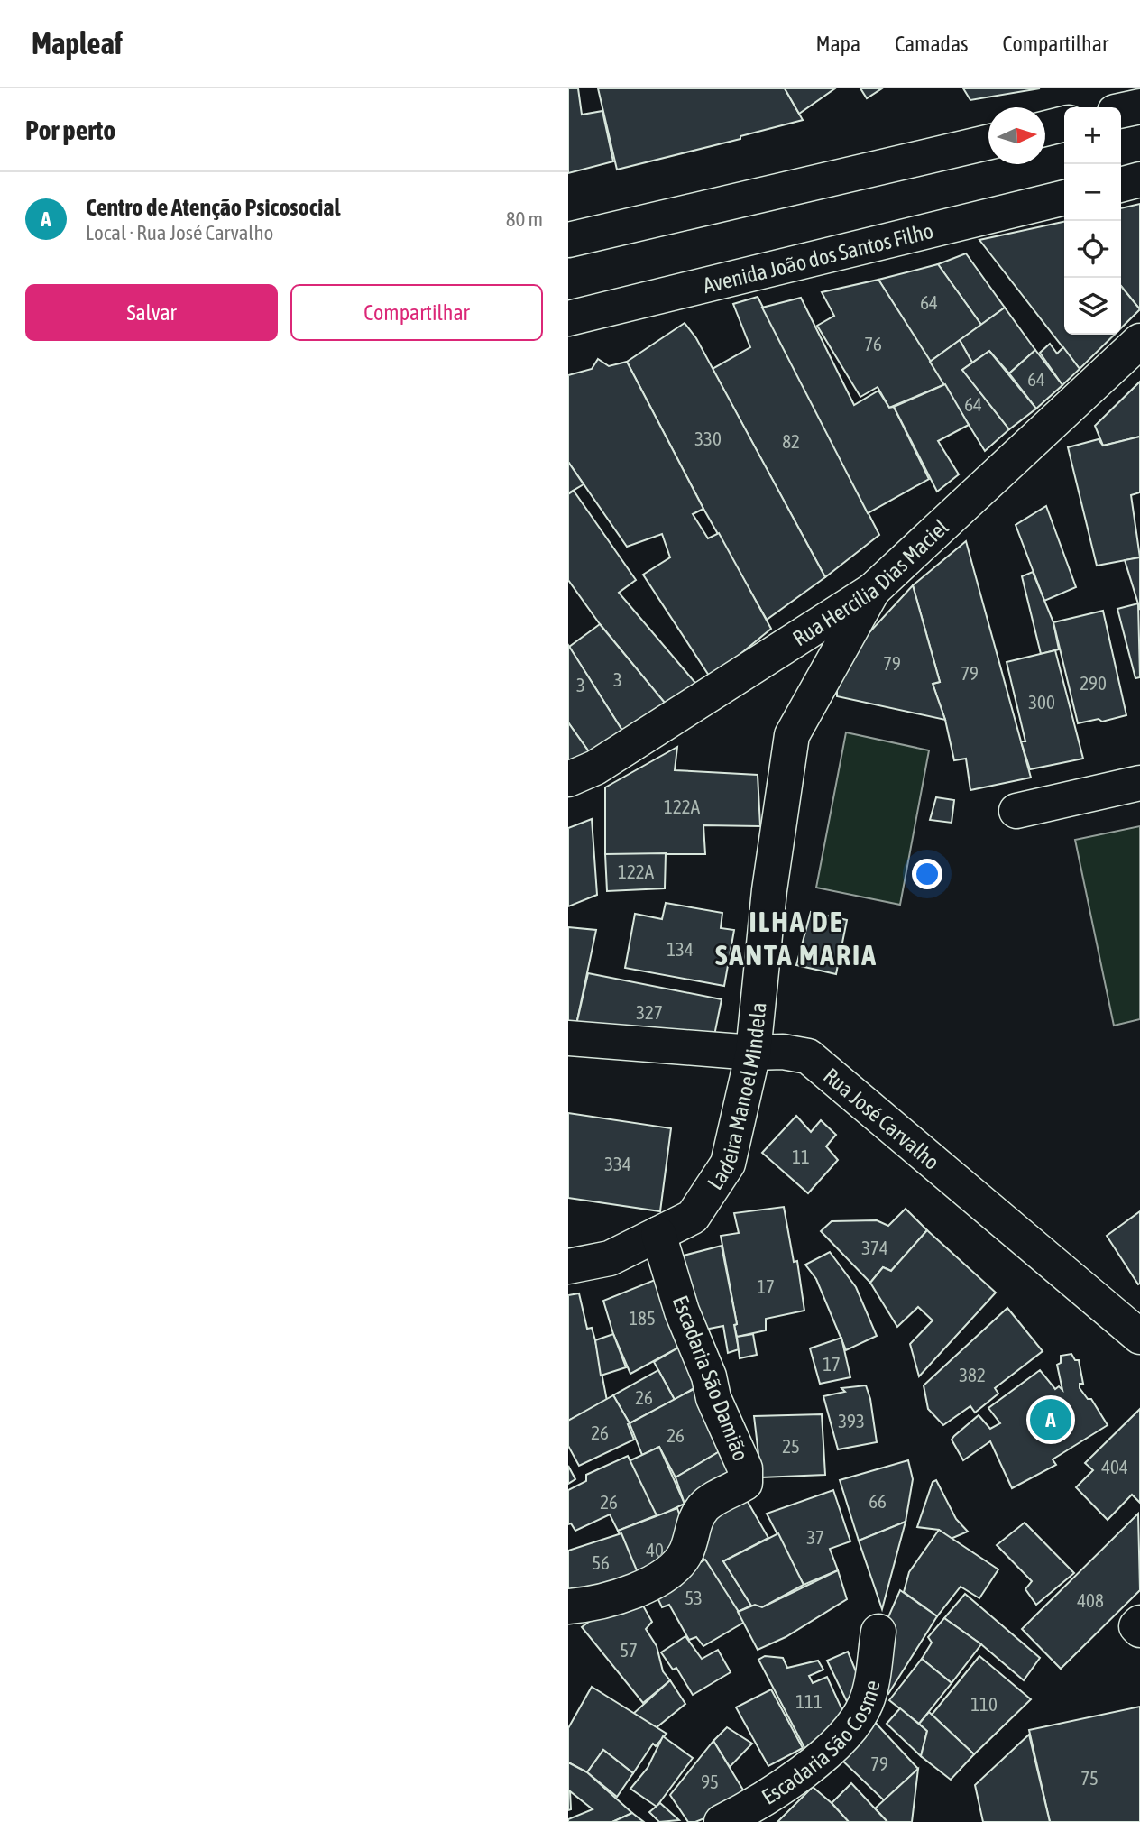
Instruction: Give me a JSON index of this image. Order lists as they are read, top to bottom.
{
  "streets": {
    "street": [
      "Avenida João dos Santos Filho",
      "Rua Hercília Dias Maciel",
      "Ladeira Manoel Mindela",
      "Rua José Carvalho",
      "Escadaria São Damião",
      "Escadaria São Cosme"
    ]
  },
  "crossings": [
    ["Rua Hercília Dias Maciel", "Ladeira Manoel Mindela"],
    ["Ladeira Manoel Mindela", "Rua José Carvalho"],
    ["Ladeira Manoel Mindela", "Escadaria São Damião"]
  ],
  "districts": ["ILHA DE SANTA MARIA"],
  "house_numbers": [
    "64",
    "76",
    "64",
    "64",
    "330",
    "82",
    "79",
    "79",
    "3",
    "290",
    "3",
    "300",
    "122A",
    "122A",
    "134",
    "327",
    "11",
    "334",
    "374",
    "17",
    "185",
    "17",
    "382",
    "26",
    "393",
    "26",
    "26",
    "25",
    "404",
    "66",
    "26",
    "37",
    "40",
    "56",
    "53",
    "408",
    "57",
    "111",
    "110",
    "79",
    "75",
    "95"
  ],
  "north": "right",
  "page": {
    "header": "Mapleaf",
    "nav": ["Mapa", "Camadas", "Compartilhar"],
    "heading": "Por perto",
    "map_buttons": ["+", "−"],
    "list": [
      {
        "mark": "A",
        "name": "Centro de Atenção Psicosocial",
        "note": "Local · Rua José Carvalho",
        "value": "80 m"
      }
    ],
    "buttons": ["Salvar", "Compartilhar"],
    "pins": "A"
  }
}
